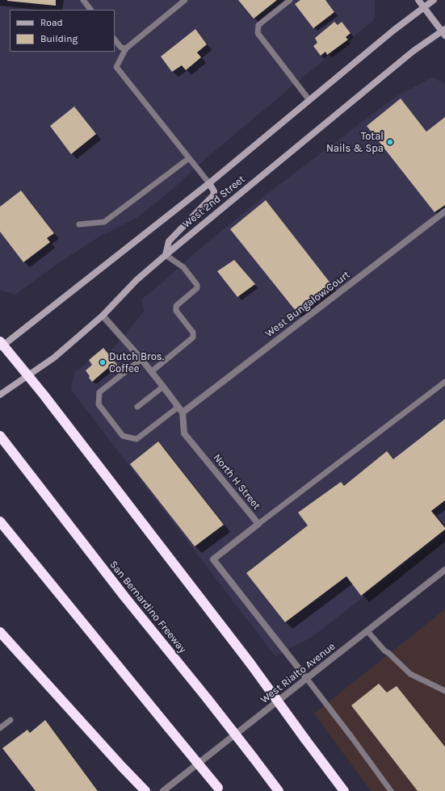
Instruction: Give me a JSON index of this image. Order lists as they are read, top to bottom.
{
  "streets": {
    "highway": ["San Bernardino Freeway"],
    "main road": ["West 2nd Street"],
    "street": ["West Bungalow Court", "North H Street", "West Rialto Avenue"]
  },
  "crossings": [
    ["West Bungalow Court", "North H Street"],
    ["North H Street", "West Rialto Avenue"]
  ],
  "places": ["Total Nails & Spa", "Dutch Bros. Coffee"],
  "legend": ["Road", "Building"]
}
